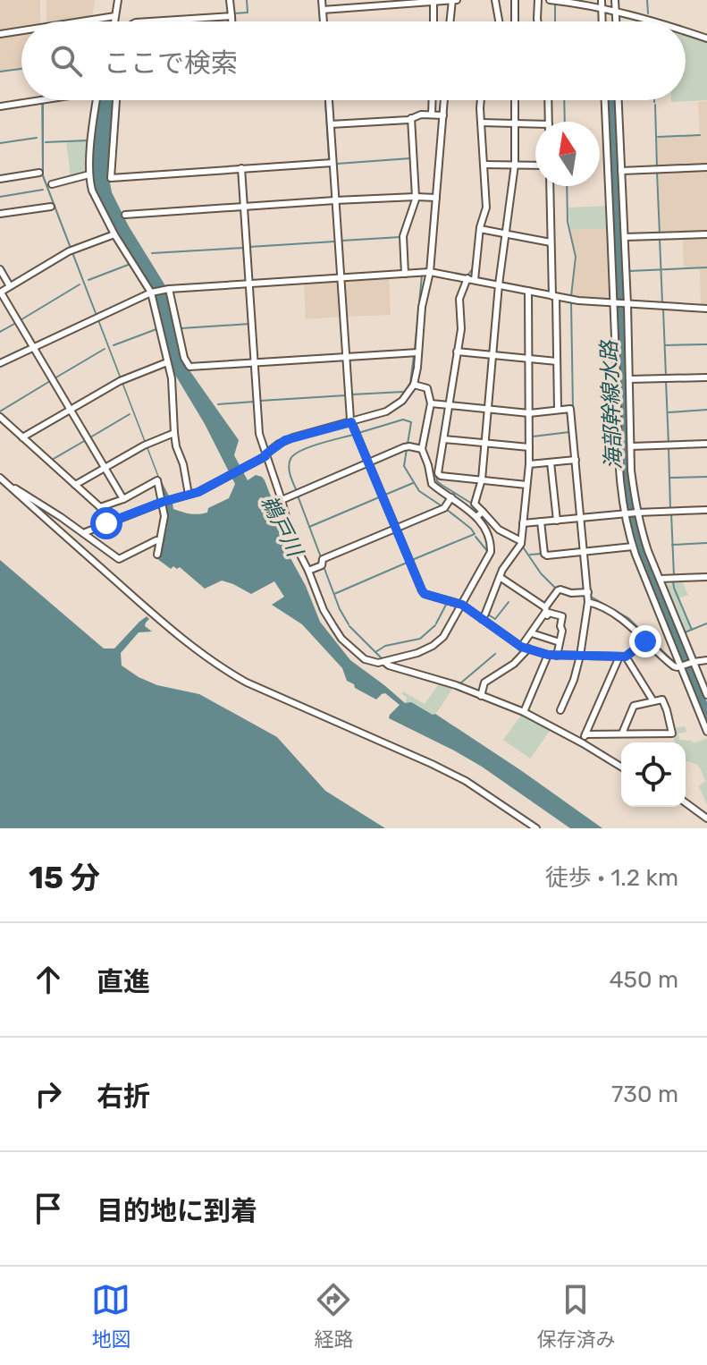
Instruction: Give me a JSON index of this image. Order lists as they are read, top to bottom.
{
  "water": ["海部幹線水路", "鵜戸川"],
  "north": "top",
  "page": {
    "search": "ここで検索",
    "heading": ["15 分", "徒歩 · 1.2 km"],
    "list": [
      ["直進", "450 m"],
      ["右折", "730 m"],
      "目的地に到着"
    ],
    "nav": ["地図", "経路", "保存済み"]
  }
}
